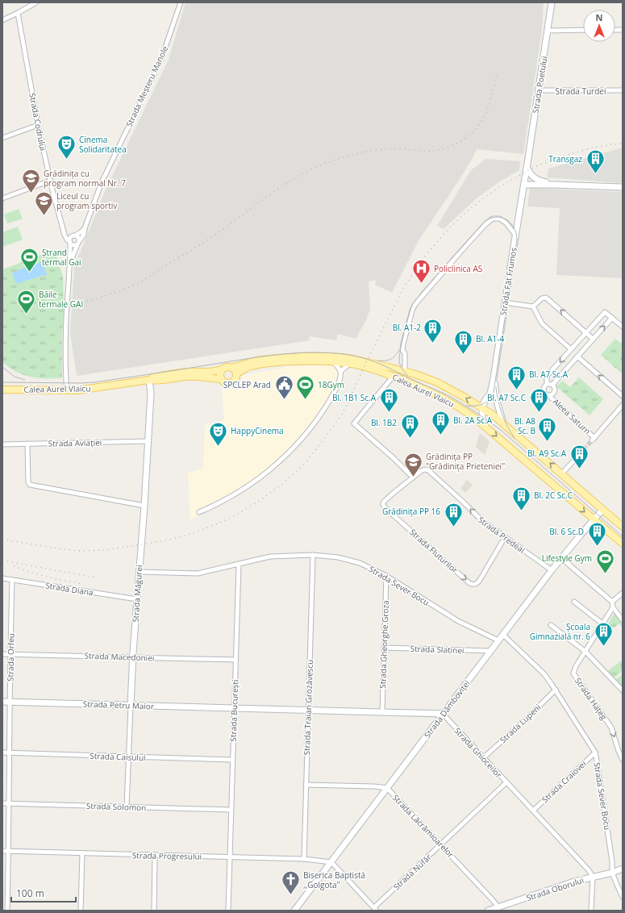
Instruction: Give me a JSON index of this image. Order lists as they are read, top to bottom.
{
  "streets": {
    "main road": ["Calea Aurel Vlaicu"],
    "street": [
      "Strada Poetului",
      "Strada Meșteru Manole",
      "Strada Turdei",
      "Strada Codrului",
      "Strada Făt Frumos",
      "Aleea Saturn",
      "Strada Aviației",
      "Strada Predeal",
      "Strada Fluturilor",
      "Strada Sever Bocu",
      "Strada Diana",
      "Strada Măgurei",
      "Strada Gheorghe Groza",
      "Strada Slatinei",
      "Strada Macedoniei",
      "Strada Orfeu",
      "Strada Hațeg",
      "Strada Petru Maior",
      "Strada Traian Grozăvescu",
      "Strada Dâmboviței",
      "Strada București",
      "Strada Lupeni",
      "Strada Ghioceilor",
      "Strada Caisului",
      "Strada Craiovei",
      "Strada Solomon",
      "Strada Lăcrămioarelor",
      "Strada Progresului",
      "Strada Nufăr",
      "Strada Oborului"
    ]
  },
  "crossings": [
    ["Strada Poetului", "Strada Turdei"],
    ["Strada Poetului", "Strada Făt Frumos"],
    ["Strada Meșteru Manole", "Strada Codrului"],
    ["Strada Făt Frumos", "Calea Aurel Vlaicu"],
    ["Calea Aurel Vlaicu", "Strada Măgurei"],
    ["Calea Aurel Vlaicu", "Strada Dâmboviței"],
    ["Strada Aviației", "Strada Măgurei"],
    ["Strada Predeal", "Strada Fluturilor"],
    ["Strada Predeal", "Strada Dâmboviței"],
    ["Strada Sever Bocu", "Strada Măgurei"],
    ["Strada Sever Bocu", "Strada Gheorghe Groza"],
    ["Strada Sever Bocu", "Strada Traian Grozăvescu"],
    ["Strada Sever Bocu", "Strada Dâmboviței"],
    ["Strada Sever Bocu", "Strada București"],
    ["Strada Sever Bocu", "Strada Lupeni"],
    ["Strada Sever Bocu", "Strada Craiovei"],
    ["Strada Sever Bocu", "Strada Oborului"],
    ["Strada Diana", "Strada Măgurei"],
    ["Strada Diana", "Strada Orfeu"],
    ["Strada Măgurei", "Strada Macedoniei"],
    ["Strada Măgurei", "Strada Petru Maior"],
    ["Strada Măgurei", "Strada Caisului"],
    ["Strada Măgurei", "Strada Solomon"],
    ["Strada Gheorghe Groza", "Strada Slatinei"],
    ["Strada Slatinei", "Strada Dâmboviței"],
    ["Strada Macedoniei", "Strada Orfeu"],
    ["Strada Macedoniei", "Strada București"],
    ["Strada Orfeu", "Strada Petru Maior"],
    ["Strada Orfeu", "Strada Caisului"],
    ["Strada Orfeu", "Strada Solomon"],
    ["Strada Orfeu", "Strada Progresului"],
    ["Strada Petru Maior", "Strada București"],
    ["Strada Traian Grozăvescu", "Strada Lăcrămioarelor"],
    ["Strada Traian Grozăvescu", "Strada Progresului"],
    ["Strada Dâmboviței", "Strada Ghioceilor"],
    ["Strada Dâmboviței", "Strada Lăcrămioarelor"],
    ["Strada Dâmboviței", "Strada Progresului"],
    ["Strada București", "Strada Caisului"],
    ["Strada București", "Strada Solomon"],
    ["Strada București", "Strada Progresului"],
    ["Strada Lupeni", "Strada Ghioceilor"],
    ["Strada Ghioceilor", "Strada Craiovei"],
    ["Strada Ghioceilor", "Strada Nufăr"],
    ["Strada Ghioceilor", "Strada Oborului"],
    ["Strada Lăcrămioarelor", "Strada Nufăr"],
    ["Strada Lăcrămioarelor", "Strada Oborului"]
  ],
  "one_way": ["Strada Predeal"],
  "places": {
    "theatre": ["Cinema Solidaritatea", "HappyCinema"],
    "building": [
      "Transgaz",
      "Bl. A1-2",
      "Bl. A1-4",
      "Bl. A7 Sc.A",
      "Bl. 1B1 Sc.A",
      "Bl. A7 Sc.C",
      "Bl. 2A Sc.A",
      "Bl. 1B2",
      "Bl. A8 Sc. B",
      "Bl. A9 Sc.A",
      "Bl. 2C Sc.C",
      "Grădinița PP 16",
      "Bl. 6 Sc.D",
      "Școala Gimnazială nr. 6"
    ],
    "school or university": ["Grădinița cu program normal Nr. 7", "Liceul cu program sportiv", "Grădinița PP \"Grădinița Prieteniei\""],
    "sports": [
      "Ștrand termal Gai",
      "Băile termale GAI",
      "18Gym",
      "Lifestyle Gym"
    ],
    "hospital": ["Policlinica AS"],
    "public building": ["SPCLEP Arad"],
    "church": ["Biserica Baptistă ,,Golgota\""]
  },
  "scale_bar": "100 m",
  "north": "top"
}
